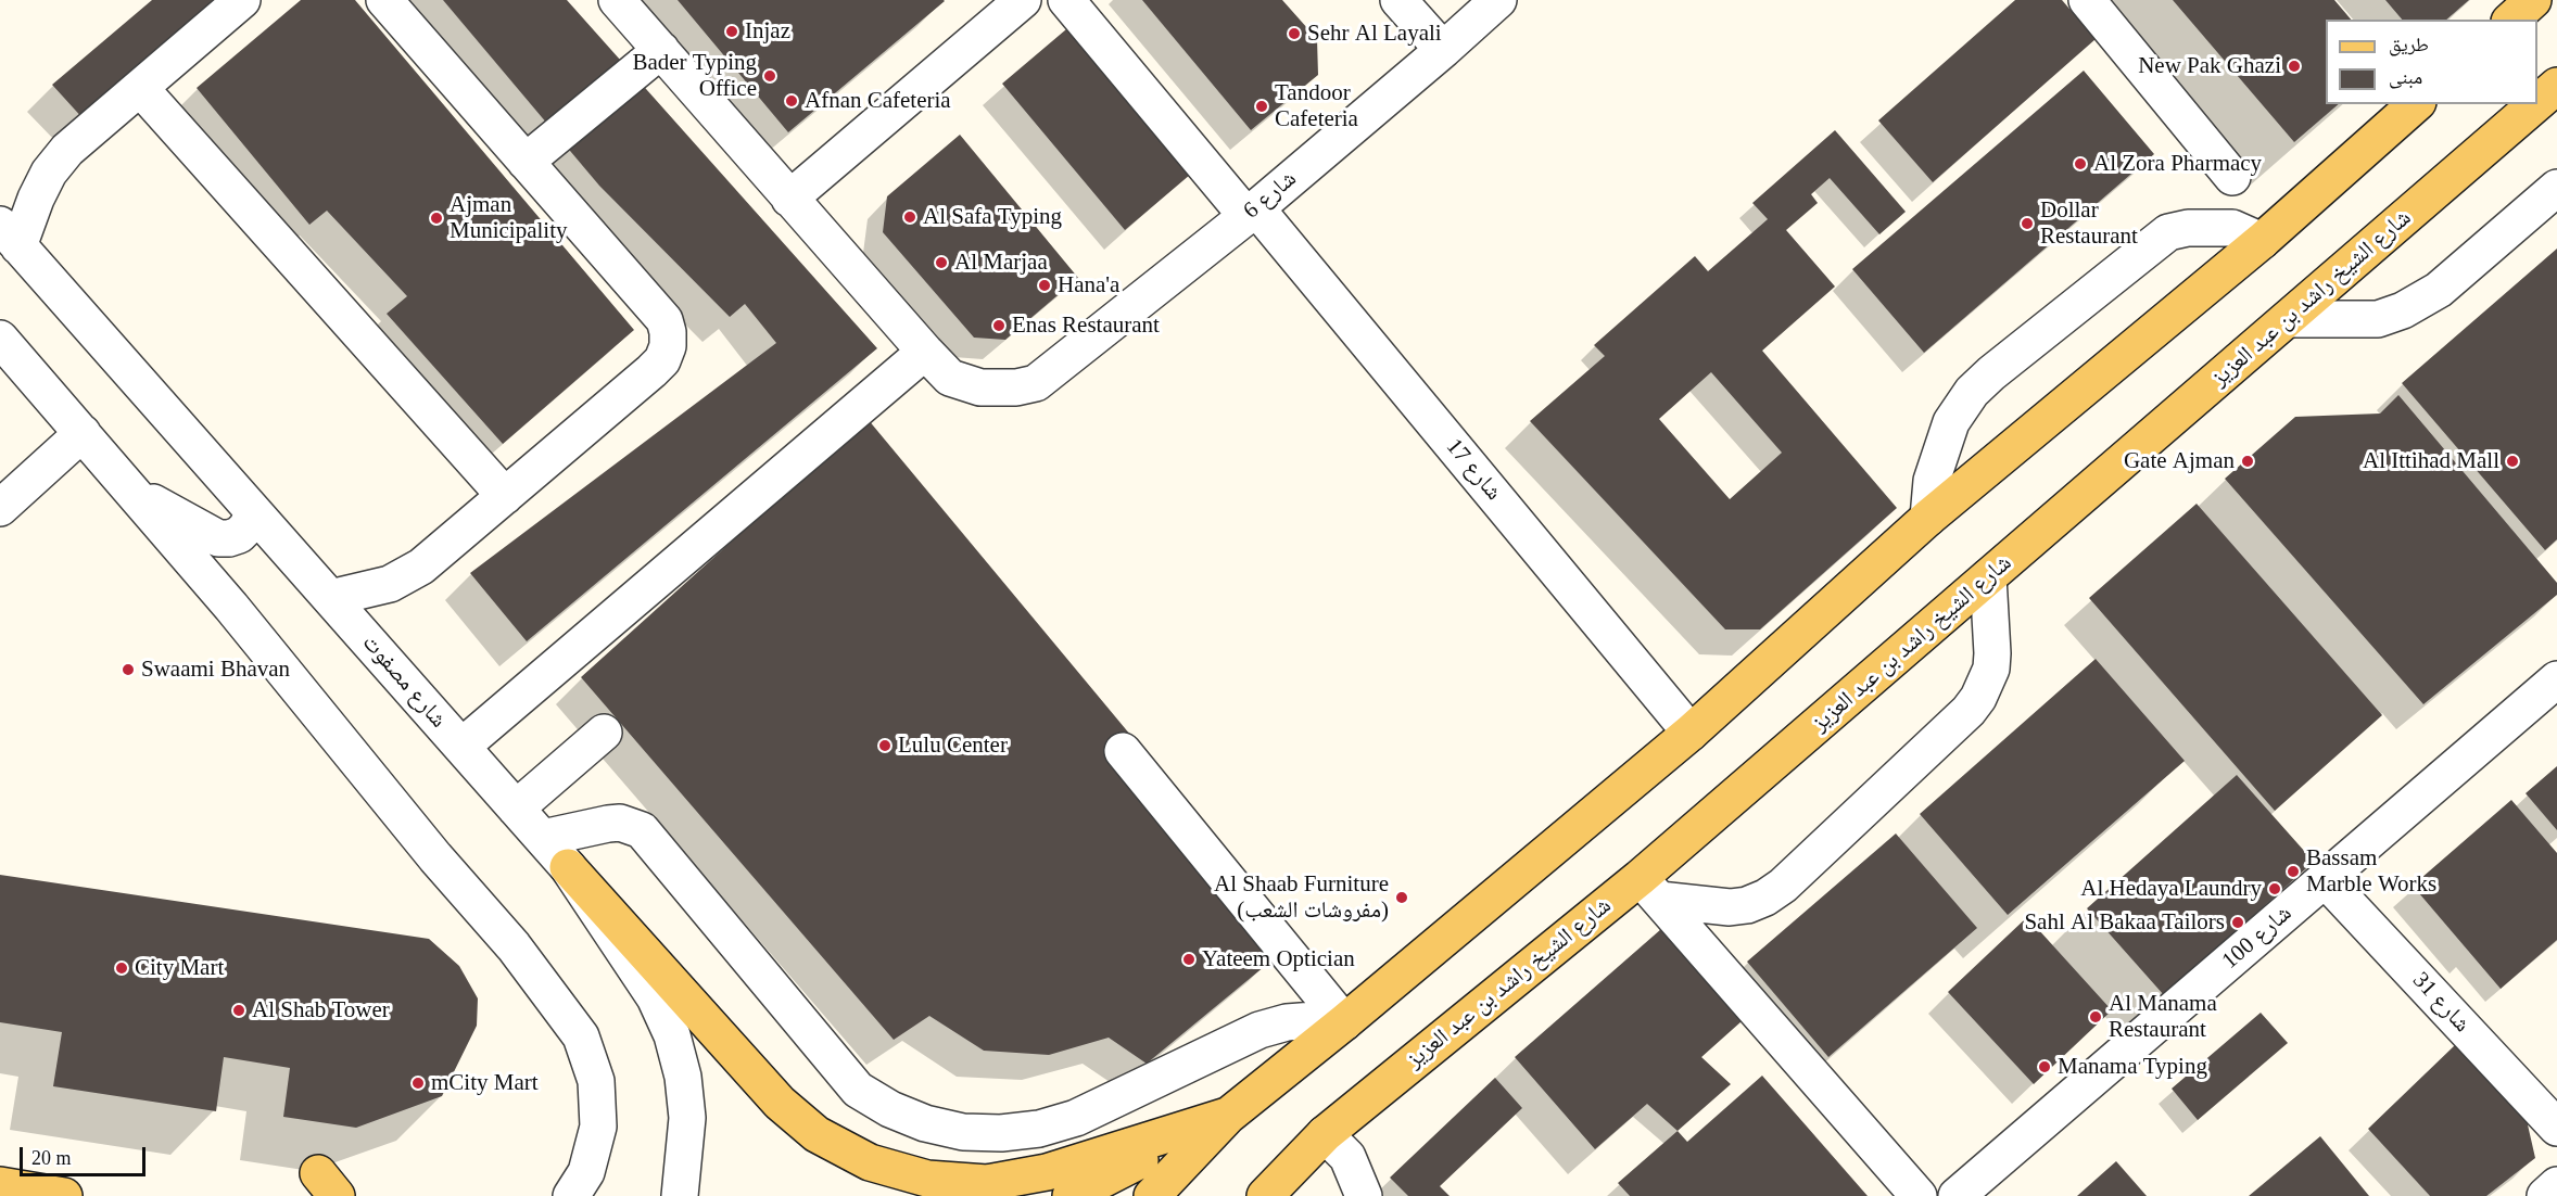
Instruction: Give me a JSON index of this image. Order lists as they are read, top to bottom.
{
  "streets": {
    "main road": ["شارع الشيخ راشد بن عبد العزيز"],
    "street": [
      "شارع 6",
      "شارع 17",
      "شارع مصفوت",
      "شارع 100",
      "شارع 31"
    ]
  },
  "crossings": [
    ["شارع 6", "شارع 17"],
    ["شارع 100", "شارع 31"]
  ],
  "places": [
    "Injaz",
    "Sehr Al Layali",
    "New Pak Ghazi",
    "Bader Typing Office",
    "Afnan Cafeteria",
    "Tandoor Cafeteria",
    "Al Zora Pharmacy",
    "Al Safa Typing",
    "Ajman Municipality",
    "Dollar Restaurant",
    "Al Marjaa",
    "Hana'a",
    "Enas Restaurant",
    "Gate Ajman",
    "Al Ittihad Mall",
    "Swaami Bhavan",
    "Lulu Center",
    "Bassam Marble Works",
    "Al Hedaya Laundry",
    "Al Shaab Furniture (مفروشات الشعب)",
    "Sahl Al Bakaa Tailors",
    "Yateem Optician",
    "City Mart",
    "Al Shab Tower",
    "Al Manama Restaurant",
    "Manama Typing",
    "mCity Mart"
  ],
  "legend": ["طريق", "مبنى"],
  "scale_bar": "20 m"
}
